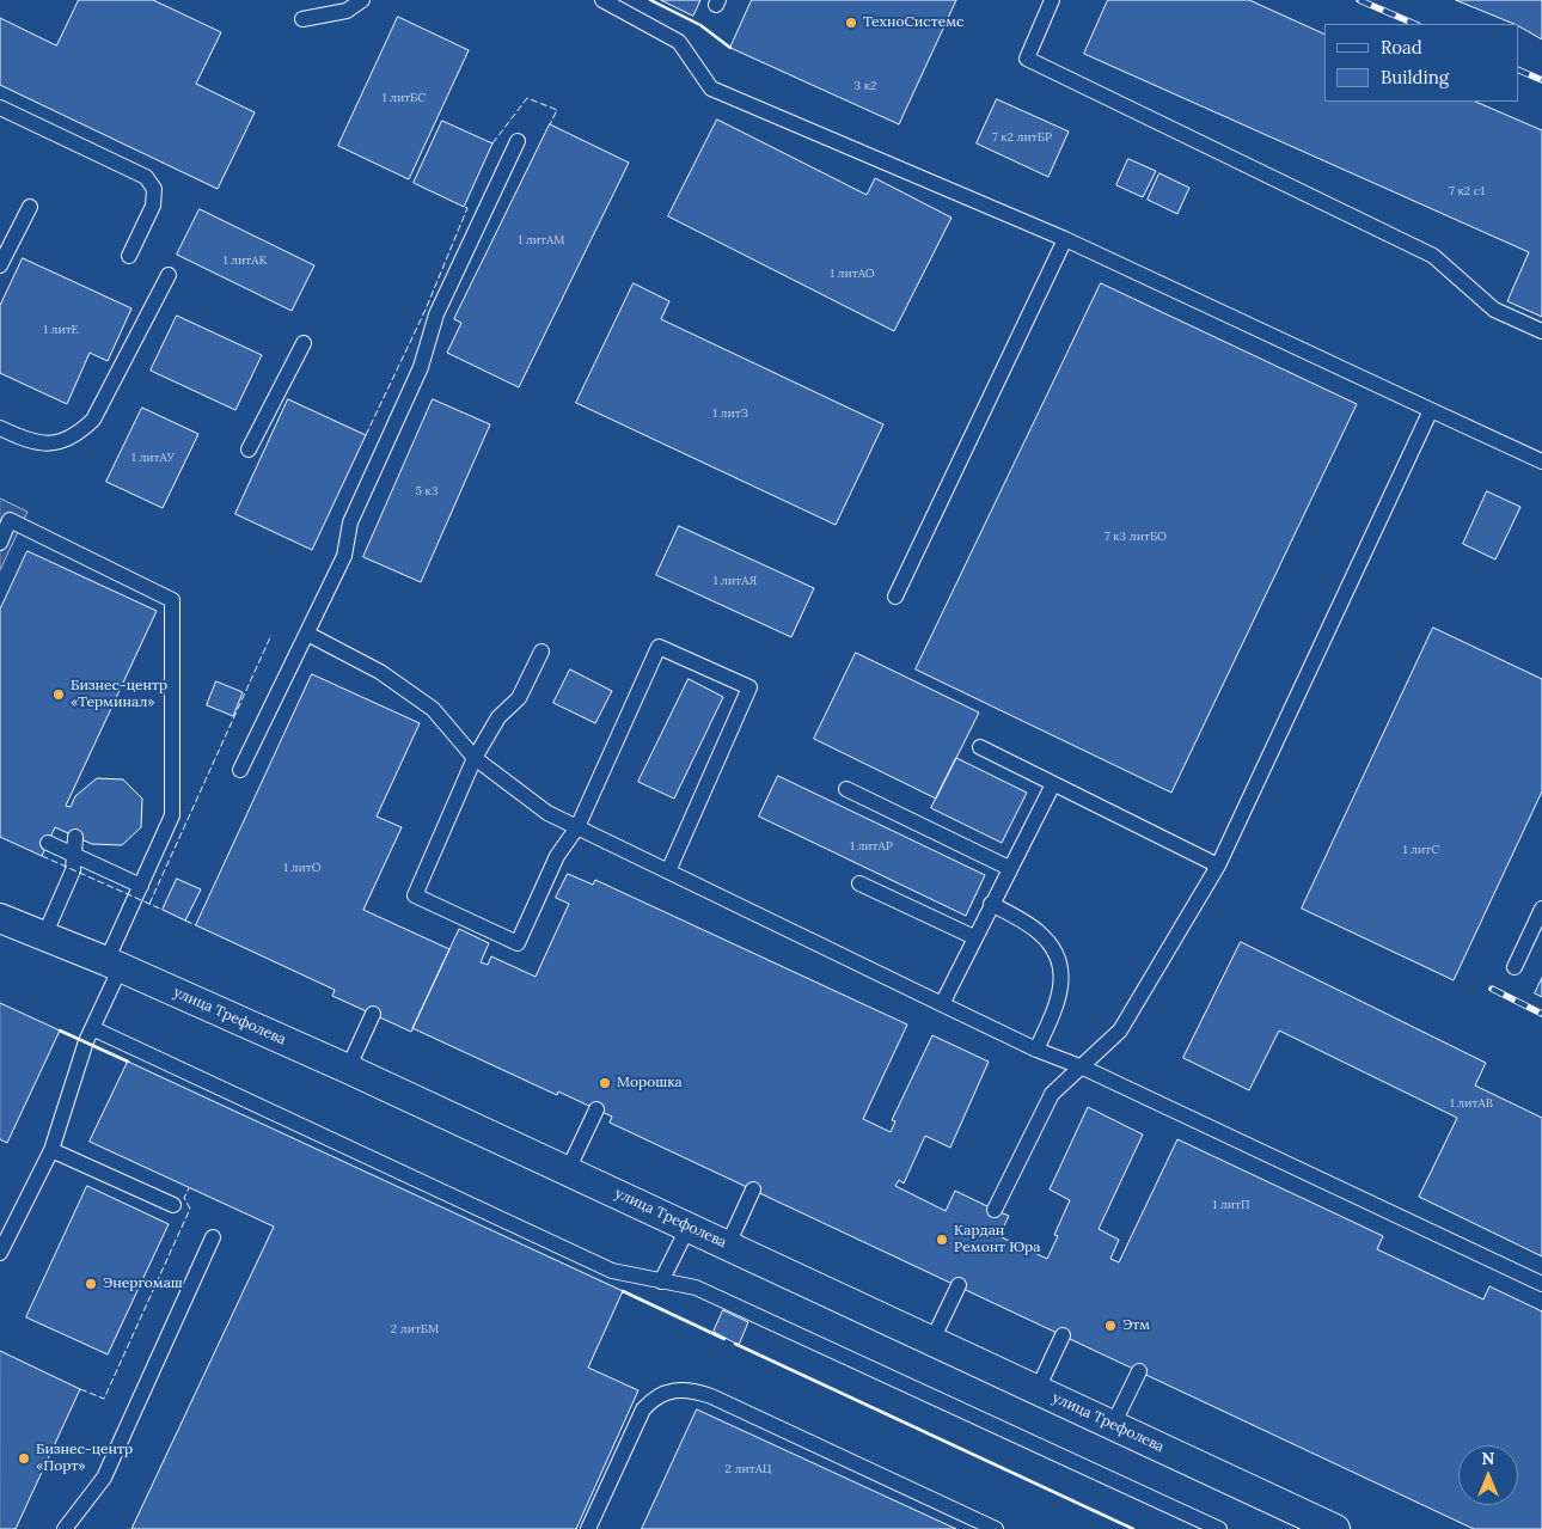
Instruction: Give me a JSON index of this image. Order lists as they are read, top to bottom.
{
  "streets": {
    "street": ["улица Трефолева"]
  },
  "places": [
    "ТехноСистемс",
    "Бизнес-центр «Терминал»",
    "Морошка",
    "Кардан Ремонт Юра",
    "Энергомаш",
    "Этм",
    "Бизнес-центр «Порт»"
  ],
  "house_numbers": [
    "3 к2",
    "1 литБС",
    "7 к2 литБР",
    "7 к2 с1",
    "1 литАМ",
    "1 литАК",
    "1 литАО",
    "1 литЕ",
    "1 литЗ",
    "1 литАУ",
    "5 к3",
    "7 к3 литБО",
    "1 литАЯ",
    "1 литАР",
    "1 литС",
    "1 литО",
    "1 литАВ",
    "1 литП",
    "2 литБМ",
    "2 литАЦ"
  ],
  "legend": ["Road", "Building"],
  "north": "top"
}
